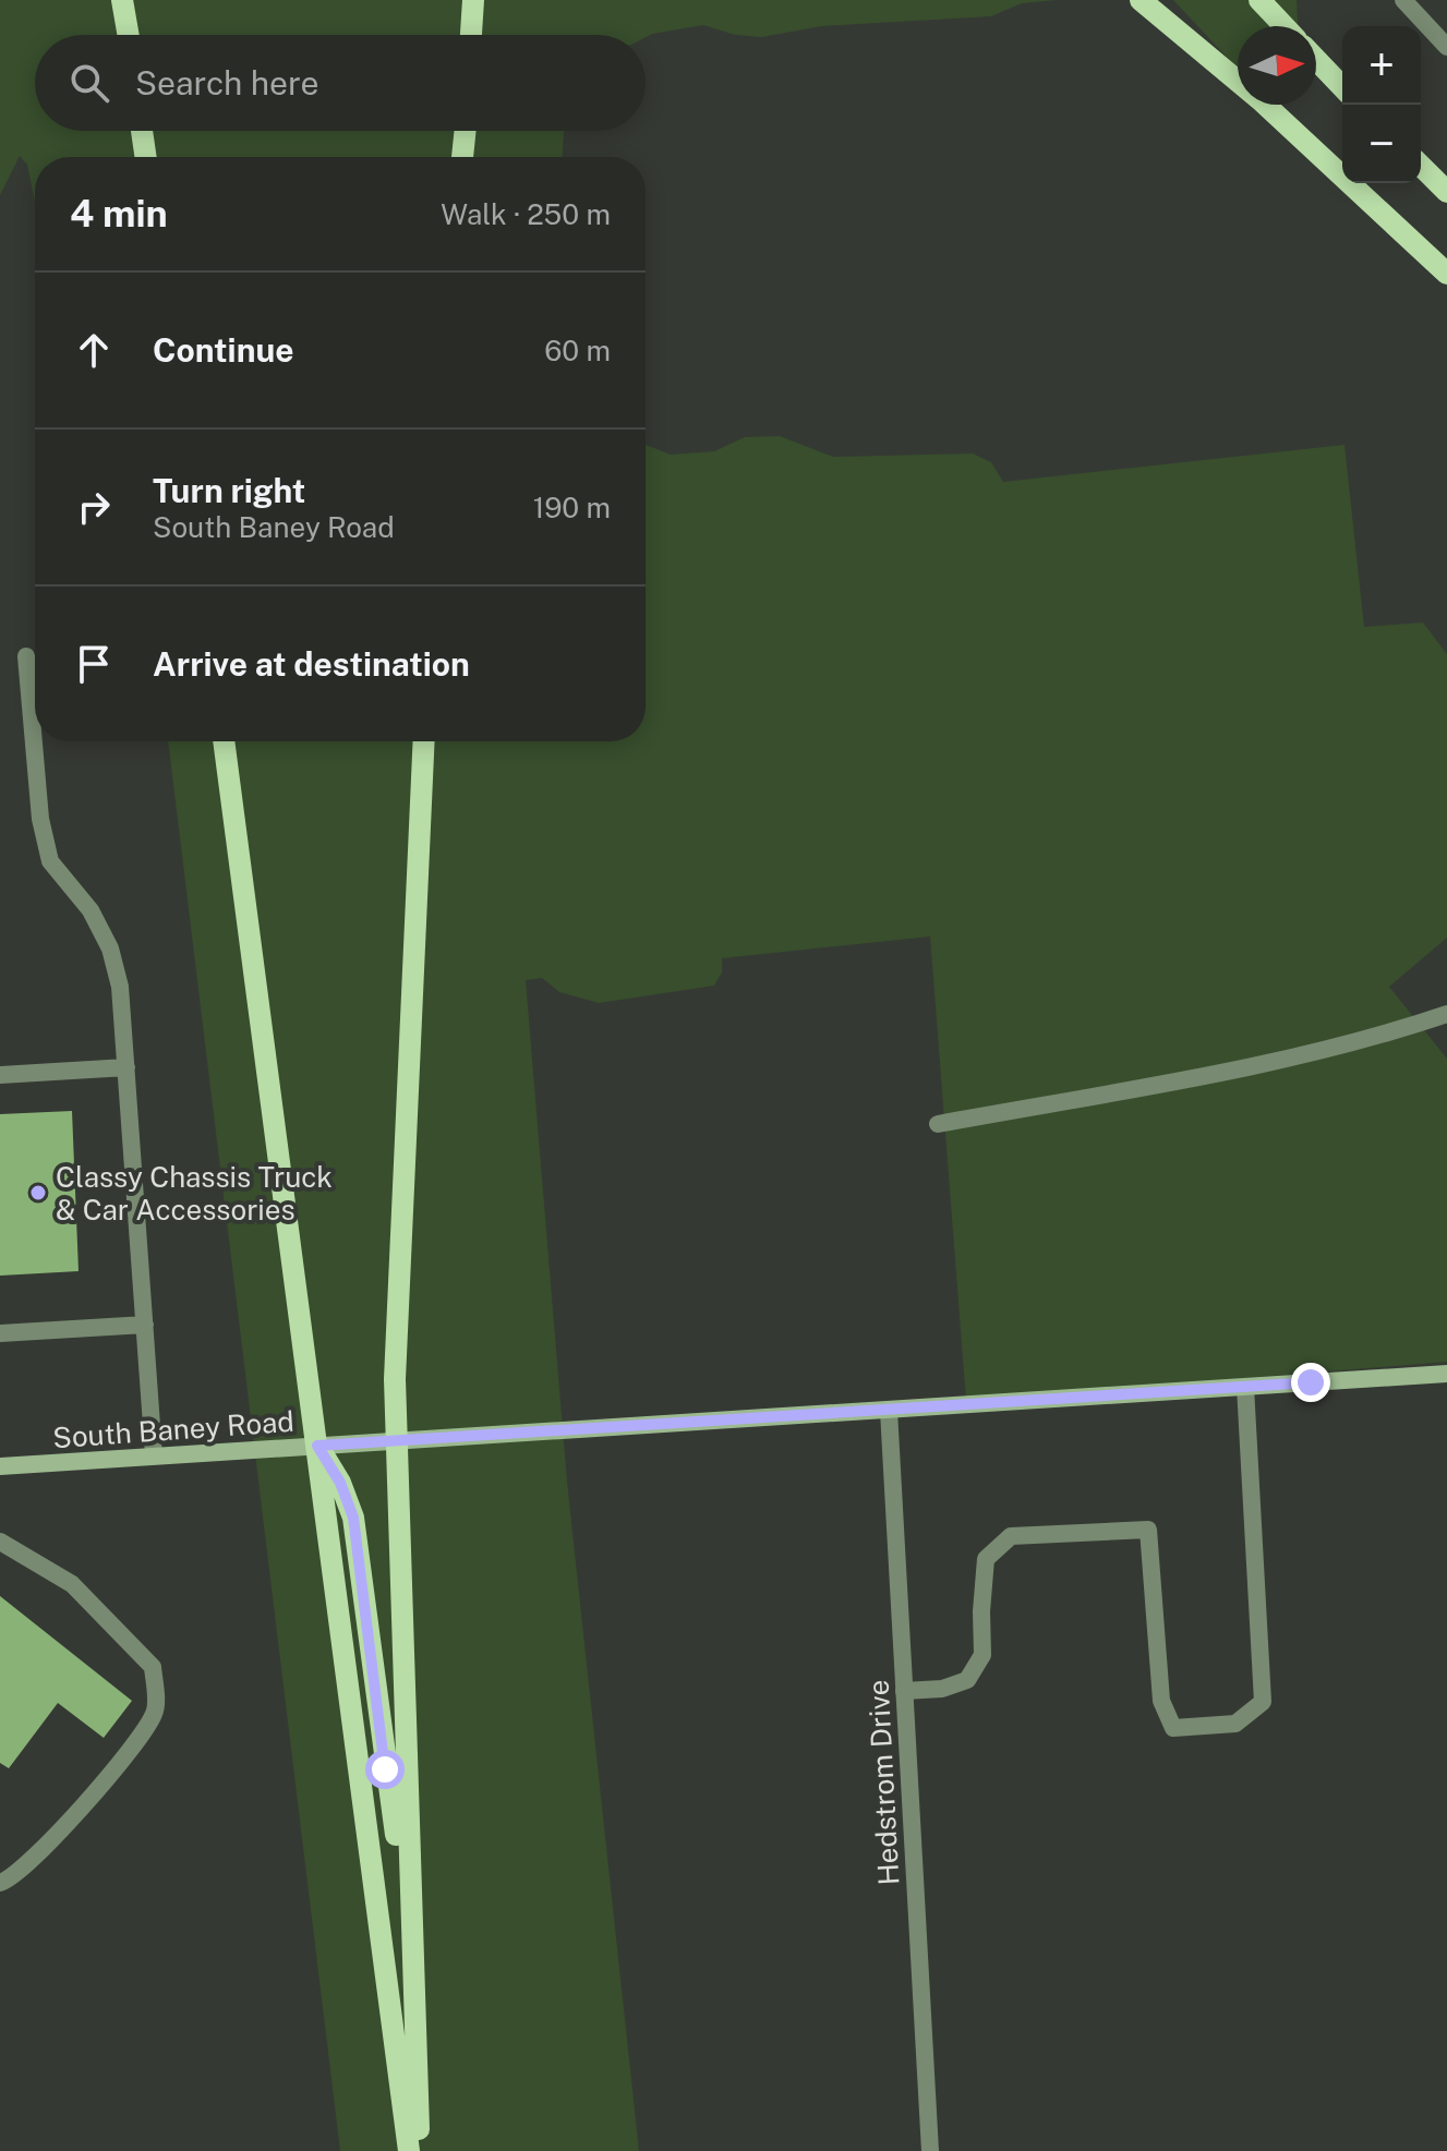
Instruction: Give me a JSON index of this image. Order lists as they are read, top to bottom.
{
  "streets": {
    "street": ["South Baney Road", "Hedstrom Drive"]
  },
  "crossings": [
    ["South Baney Road", "Hedstrom Drive"]
  ],
  "places": ["Classy Chassis Truck & Car Accessories"],
  "north": "right",
  "page": {
    "map_buttons": ["+", "−"],
    "search": "Search here",
    "heading": ["4 min", "Walk · 250 m"],
    "list": [
      ["Continue", "60 m"],
      ["Turn right", "South Baney Road", "190 m"],
      "Arrive at destination"
    ]
  }
}
